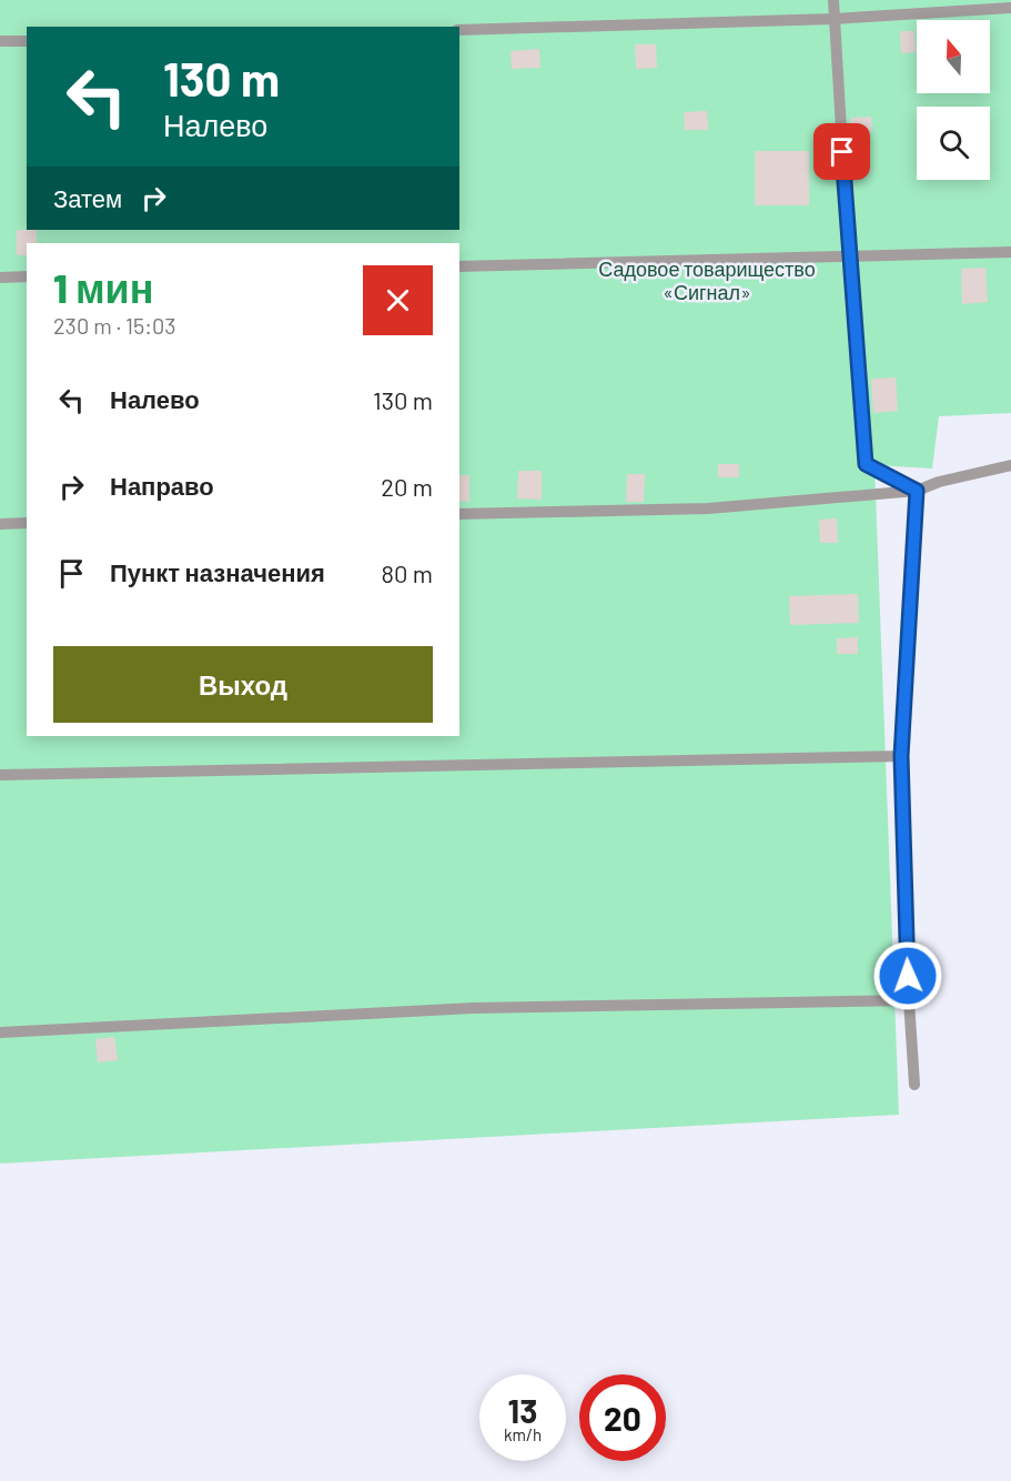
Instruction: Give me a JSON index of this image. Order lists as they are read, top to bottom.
{
  "parks": ["Садовое товарищество «Сигнал»"],
  "north": "top",
  "page": {
    "turn": ["130 m", "Налево"],
    "then": "Затем",
    "heading": ["1 мин", "230 m · 15:03"],
    "list": [
      {
        "name": "Налево",
        "value": "130 m"
      },
      {
        "name": "Направо",
        "value": "20 m"
      },
      {
        "name": "Пункт назначения",
        "value": "80 m"
      }
    ],
    "buttons": "Выход",
    "speed": "13 km/h",
    "limit": "20"
  }
}
